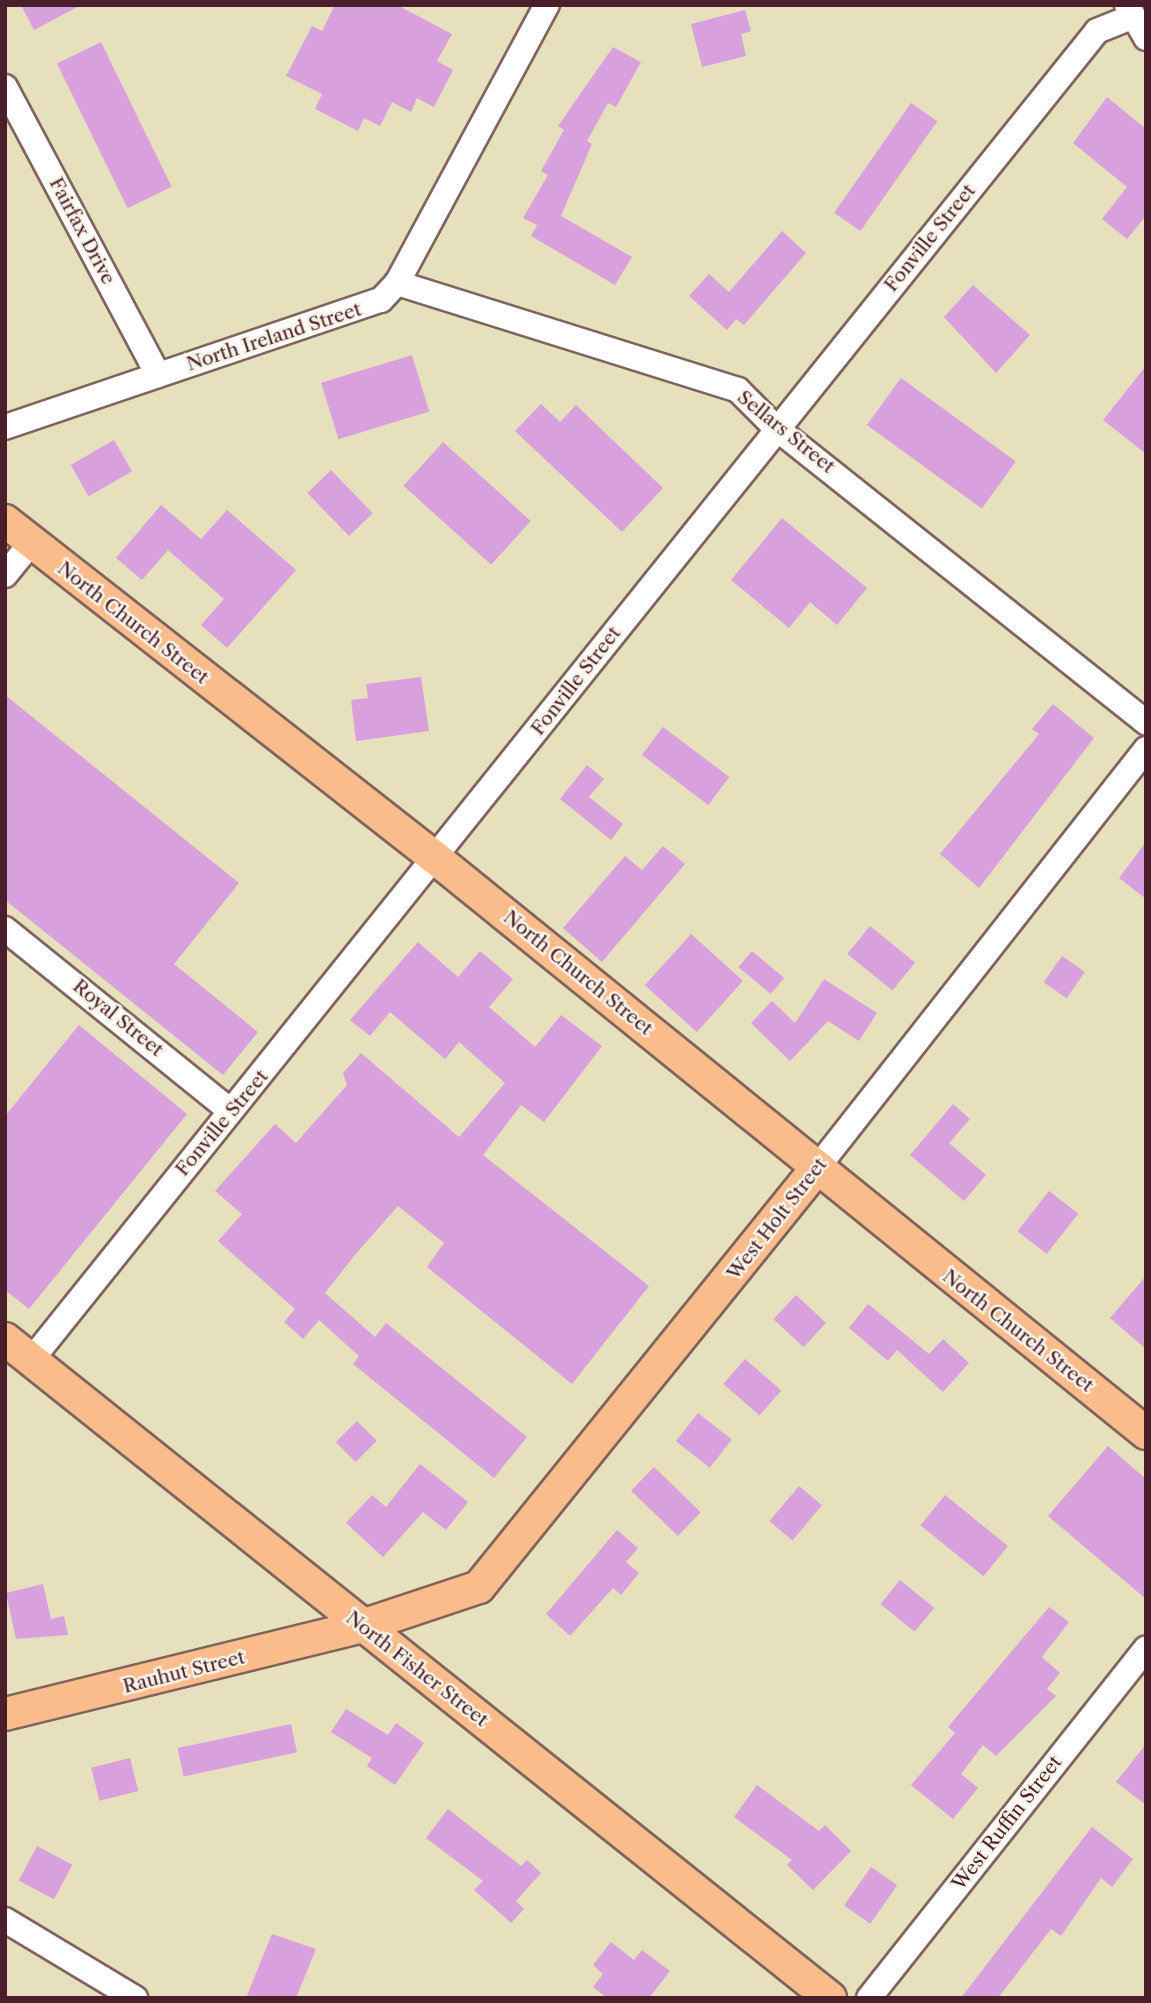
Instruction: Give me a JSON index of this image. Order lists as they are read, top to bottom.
{
  "streets": {
    "main road": [
      "North Church Street",
      "West Holt Street",
      "North Fisher Street",
      "Rauhut Street"
    ],
    "street": [
      "Fairfax Drive",
      "Fonville Street",
      "North Ireland Street",
      "Sellars Street",
      "Royal Street",
      "West Ruffin Street"
    ]
  },
  "crossings": [
    ["Fairfax Drive", "North Ireland Street"],
    ["Fonville Street", "Sellars Street"],
    ["Fonville Street", "North Church Street"],
    ["Fonville Street", "Royal Street"],
    ["Fonville Street", "North Fisher Street"],
    ["North Ireland Street", "Sellars Street"],
    ["North Church Street", "West Holt Street"],
    ["West Holt Street", "North Fisher Street"],
    ["West Holt Street", "Rauhut Street"],
    ["North Fisher Street", "Rauhut Street"]
  ]
}
